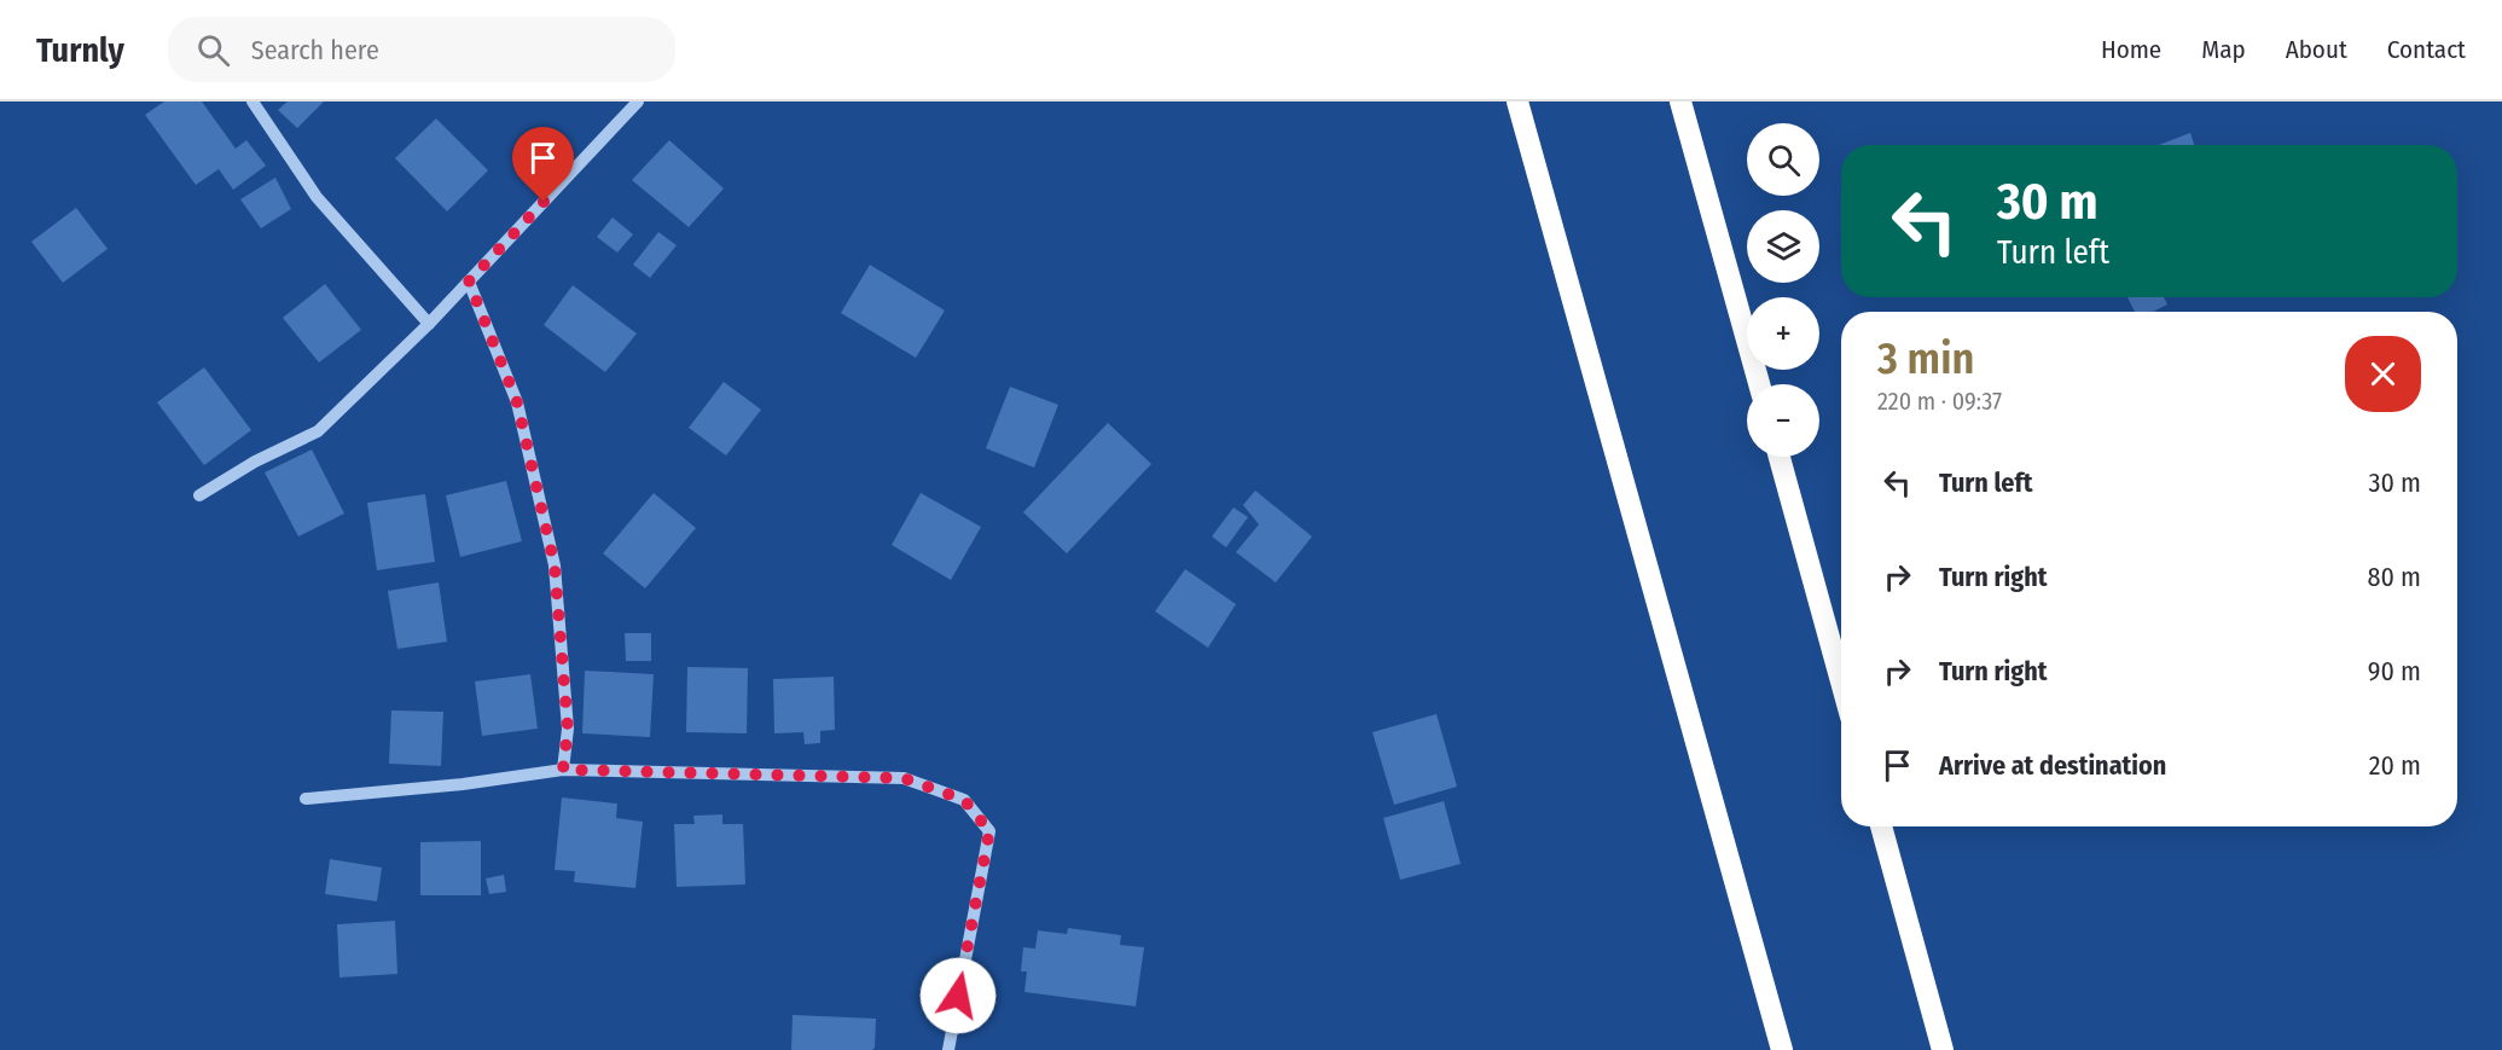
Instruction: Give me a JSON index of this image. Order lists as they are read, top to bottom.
{
  "page": {
    "header": "Turnly",
    "search": "Search here",
    "nav": [
      "Home",
      "Map",
      "About",
      "Contact"
    ],
    "map_buttons": ["+", "−"],
    "turn": ["30 m", "Turn left"],
    "heading": ["3 min", "220 m · 09:37"],
    "list": [
      {
        "name": "Turn left",
        "value": "30 m"
      },
      {
        "name": "Turn right",
        "value": "80 m"
      },
      {
        "name": "Turn right",
        "value": "90 m"
      },
      {
        "name": "Arrive at destination",
        "value": "20 m"
      }
    ]
  }
}
